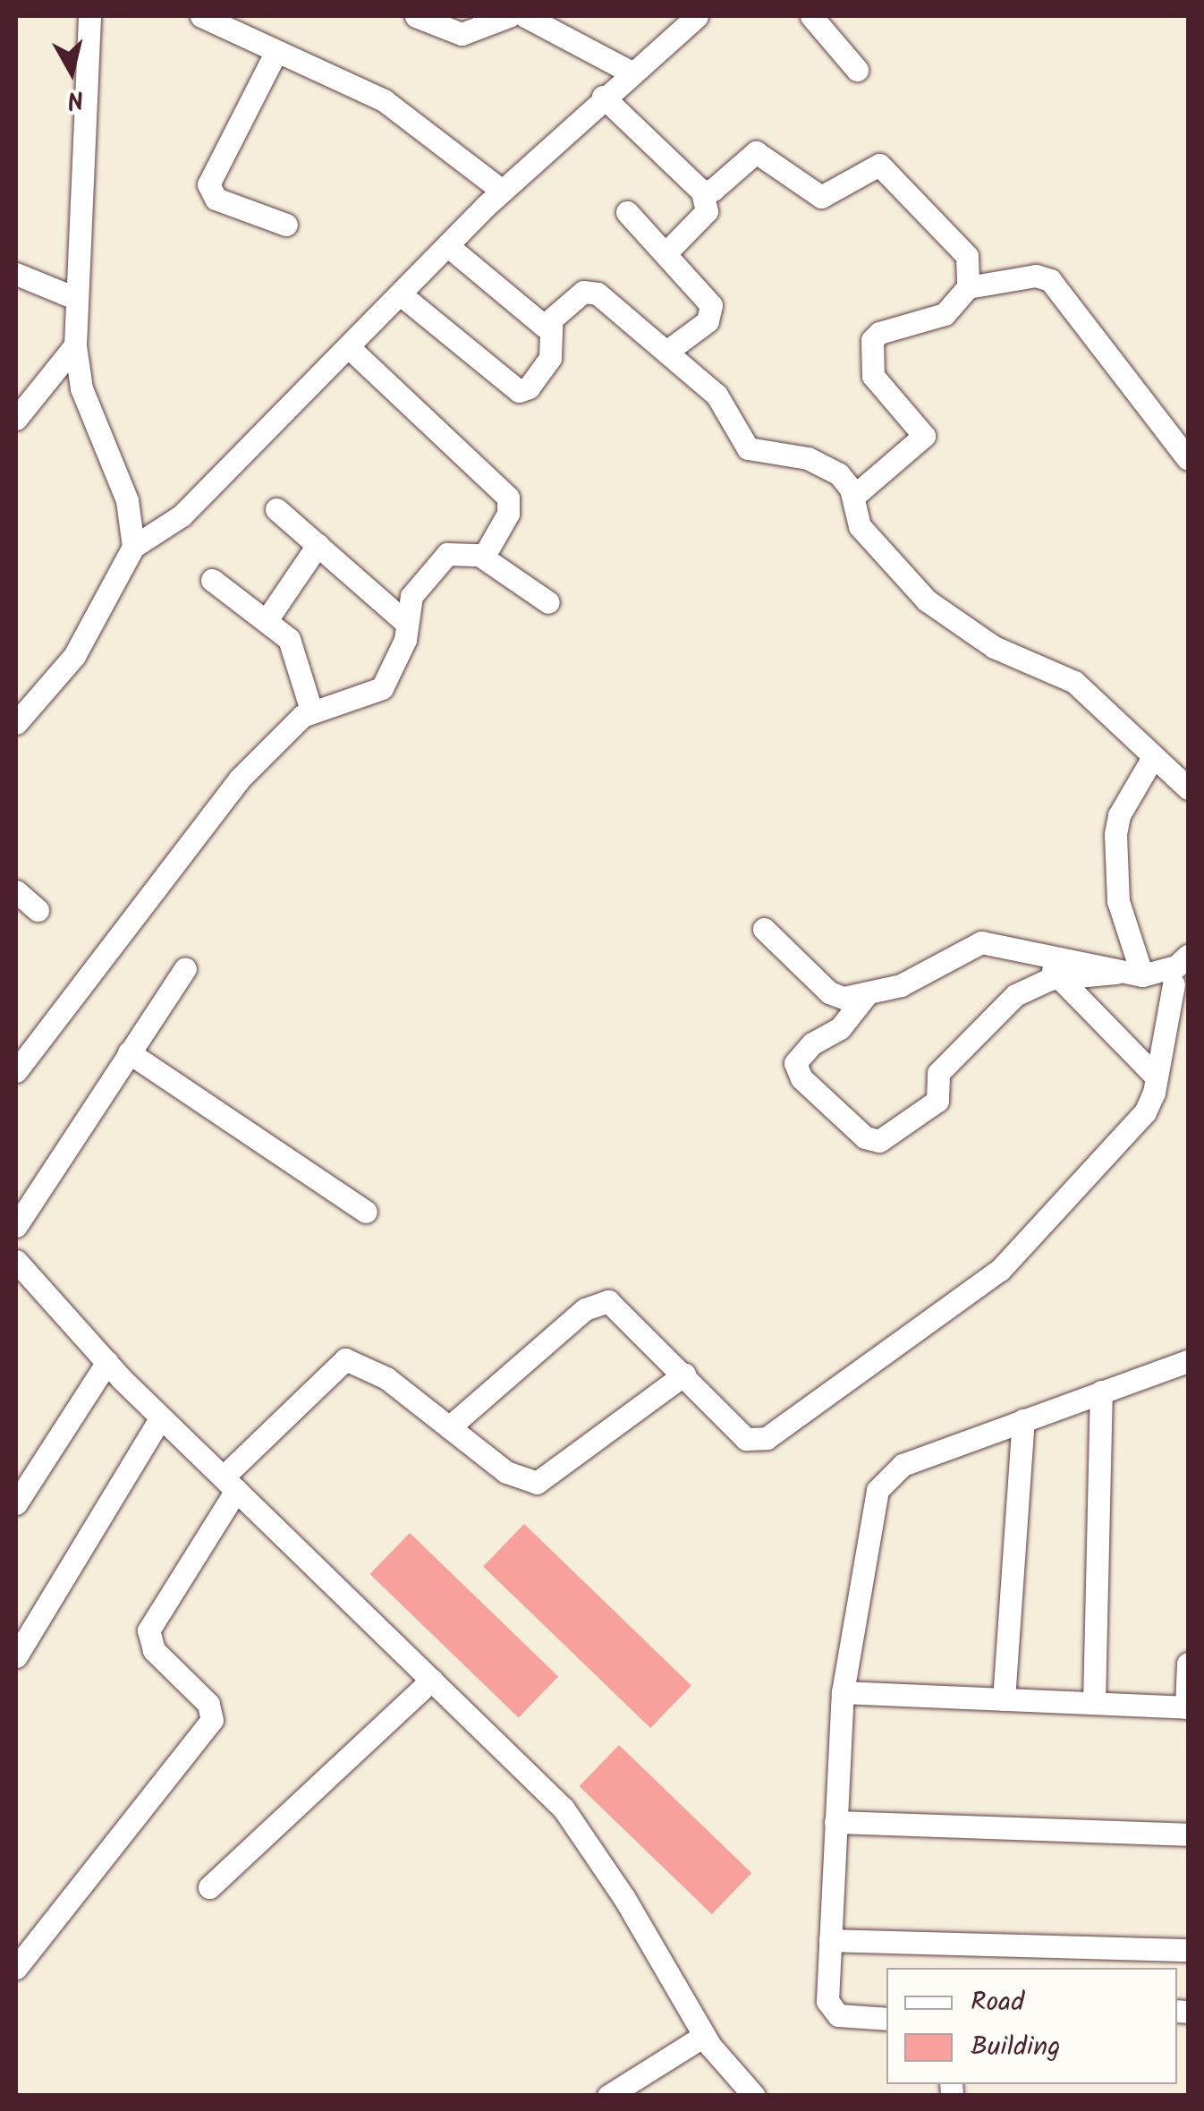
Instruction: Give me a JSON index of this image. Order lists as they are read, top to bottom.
{
  "legend": ["Road", "Building"],
  "north": "bottom"
}
